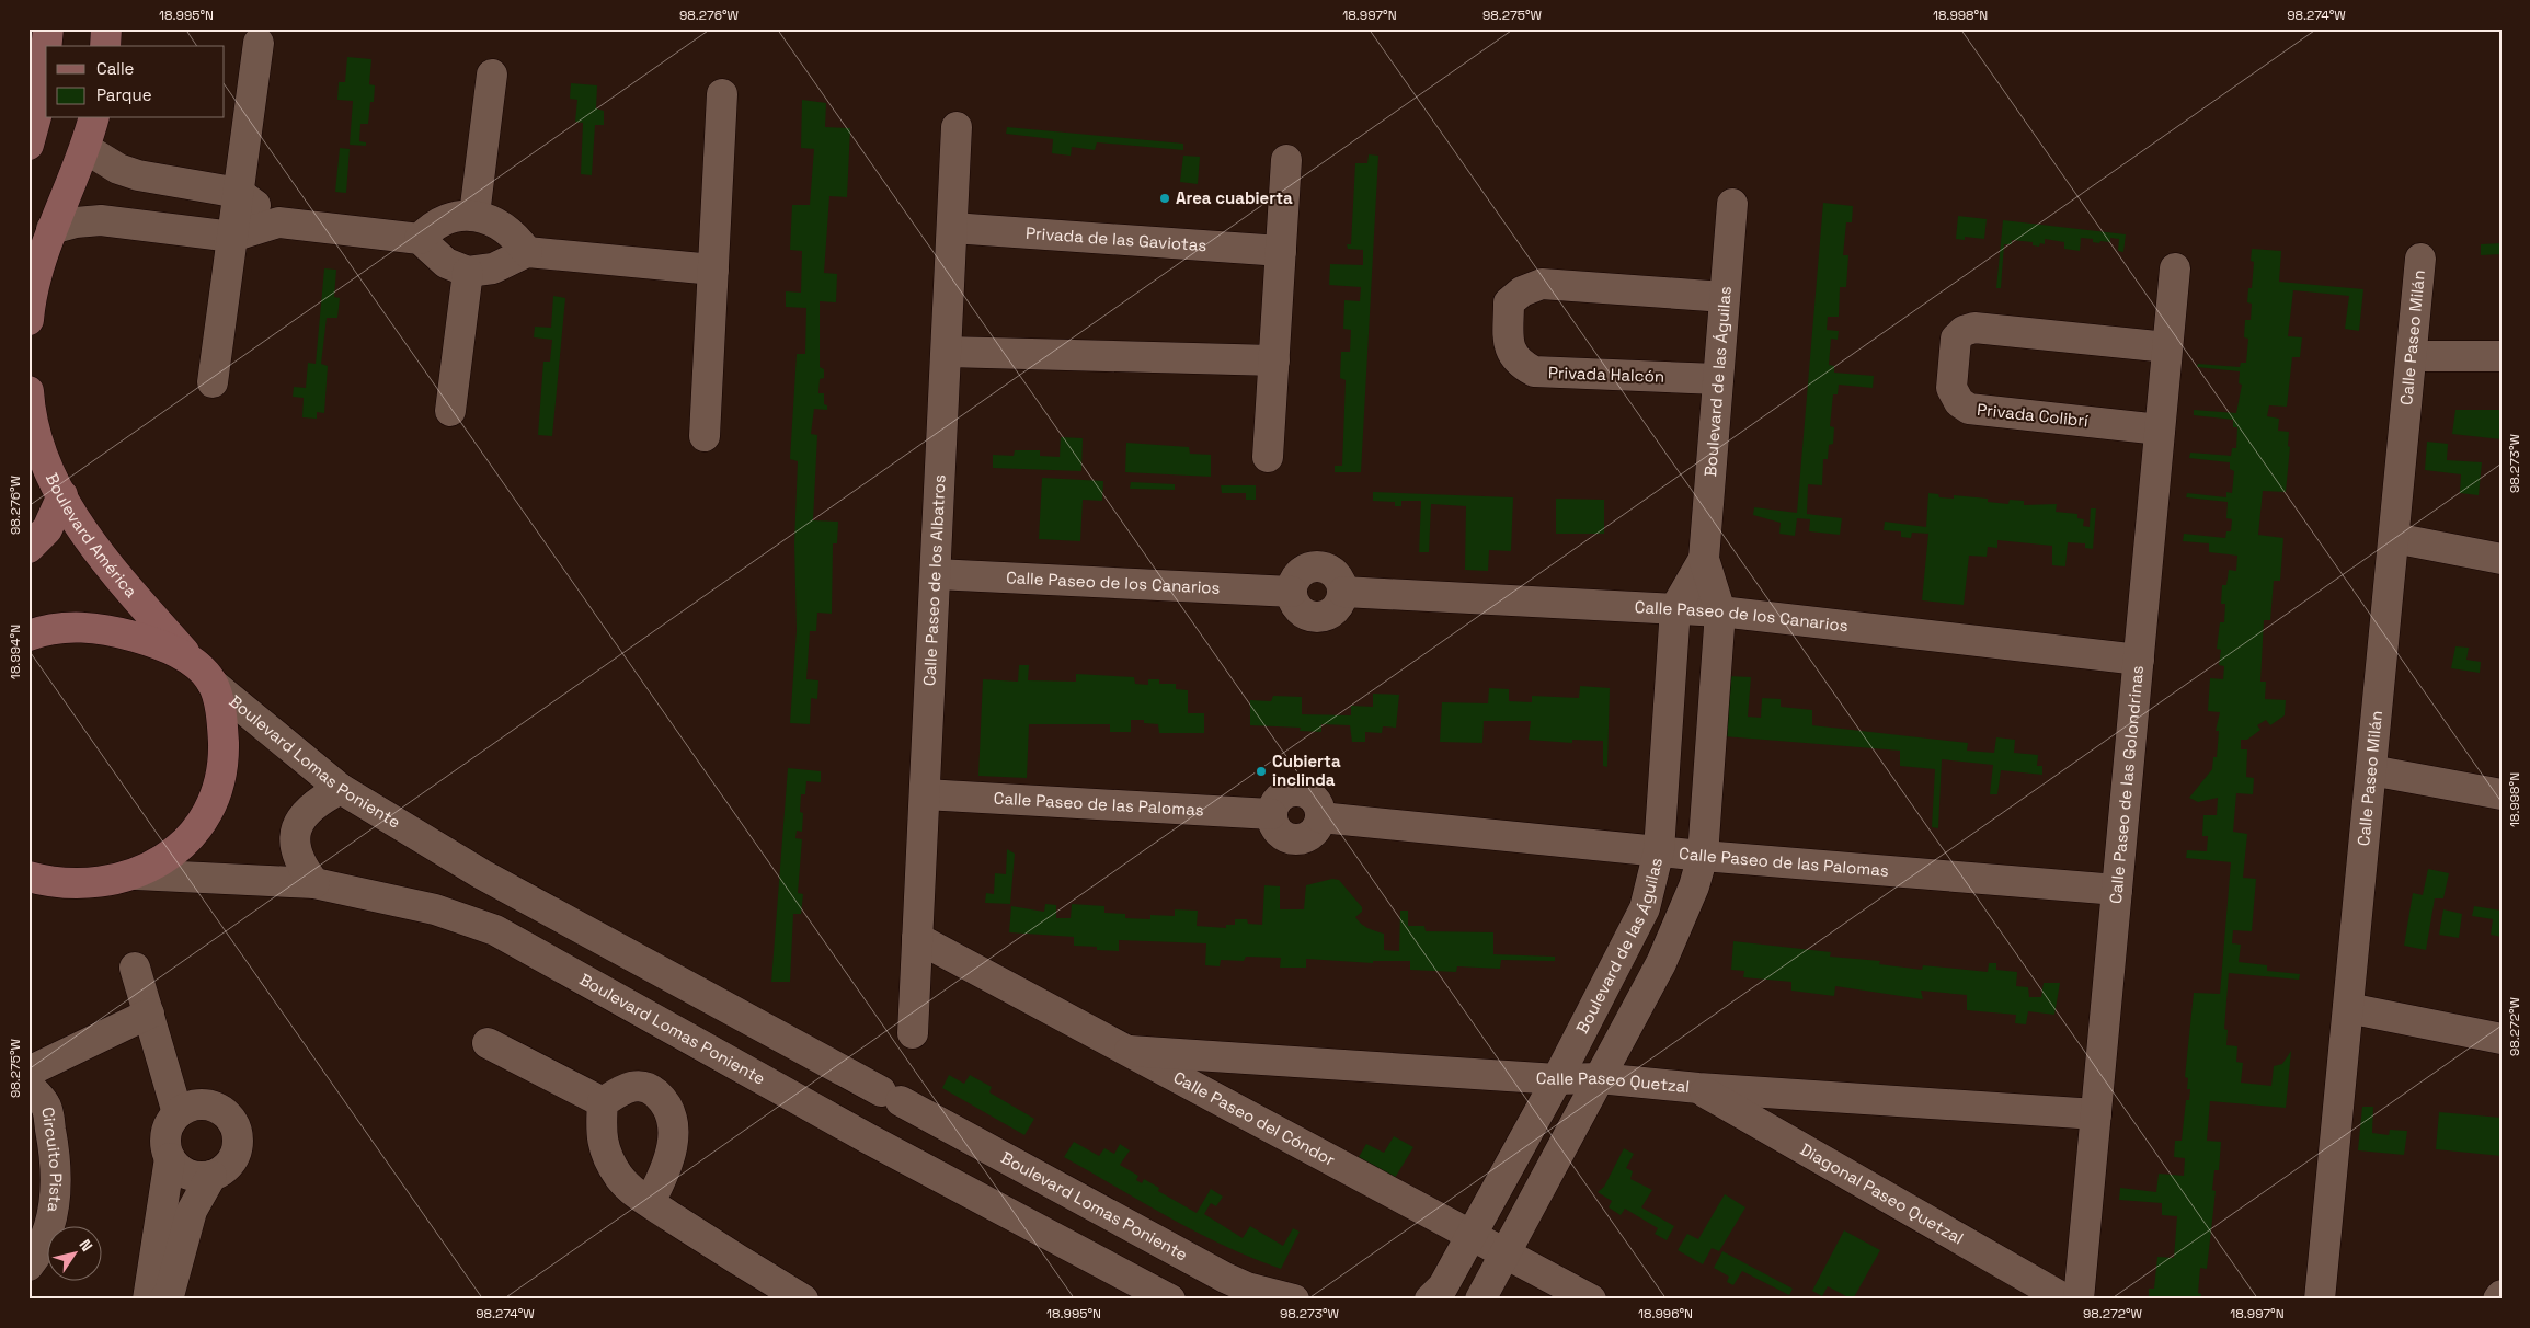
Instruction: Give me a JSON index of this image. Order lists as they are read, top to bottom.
{
  "streets": {
    "main road": ["Boulevard América"],
    "street": [
      "Privada de las Gaviotas",
      "Calle Paseo Milán",
      "Privada Halcón",
      "Boulevard de las Águilas",
      "Privada Colibrí",
      "Calle Paseo de los Albatros",
      "Calle Paseo de los Canarios",
      "Boulevard Lomas Poniente",
      "Calle Paseo de las Golondrinas",
      "Calle Paseo de las Palomas",
      "Calle Paseo Quetzal",
      "Calle Paseo del Cóndor",
      "Circuito Pista",
      "Diagonal Paseo Quetzal"
    ]
  },
  "crossings": [
    ["Privada de las Gaviotas", "Calle Paseo de los Albatros"],
    ["Privada Halcón", "Boulevard de las Águilas"],
    ["Boulevard de las Águilas", "Calle Paseo de los Canarios"],
    ["Boulevard de las Águilas", "Calle Paseo de las Palomas"],
    ["Boulevard de las Águilas", "Calle Paseo Quetzal"],
    ["Boulevard de las Águilas", "Calle Paseo del Cóndor"],
    ["Privada Colibrí", "Calle Paseo de las Golondrinas"],
    ["Boulevard América", "Boulevard Lomas Poniente"],
    ["Calle Paseo de los Albatros", "Calle Paseo de los Canarios"],
    ["Calle Paseo de los Albatros", "Calle Paseo de las Palomas"],
    ["Calle Paseo de los Albatros", "Calle Paseo del Cóndor"],
    ["Calle Paseo de los Canarios", "Calle Paseo de las Golondrinas"],
    ["Calle Paseo de las Golondrinas", "Calle Paseo de las Palomas"],
    ["Calle Paseo de las Golondrinas", "Calle Paseo Quetzal"],
    ["Calle Paseo Quetzal", "Calle Paseo del Cóndor"],
    ["Calle Paseo Quetzal", "Diagonal Paseo Quetzal"]
  ],
  "places": ["Area cuabierta", "Cubierta inclinda"],
  "legend": ["Calle", "Parque"],
  "north": "top right",
  "coordinates": [
    "18.995°N",
    "98.276°W",
    "18.997°N",
    "98.275°W",
    "18.998°N",
    "98.274°W",
    "98.273°W",
    "18.994°N",
    "98.272°W",
    "18.996°N"
  ]
}
